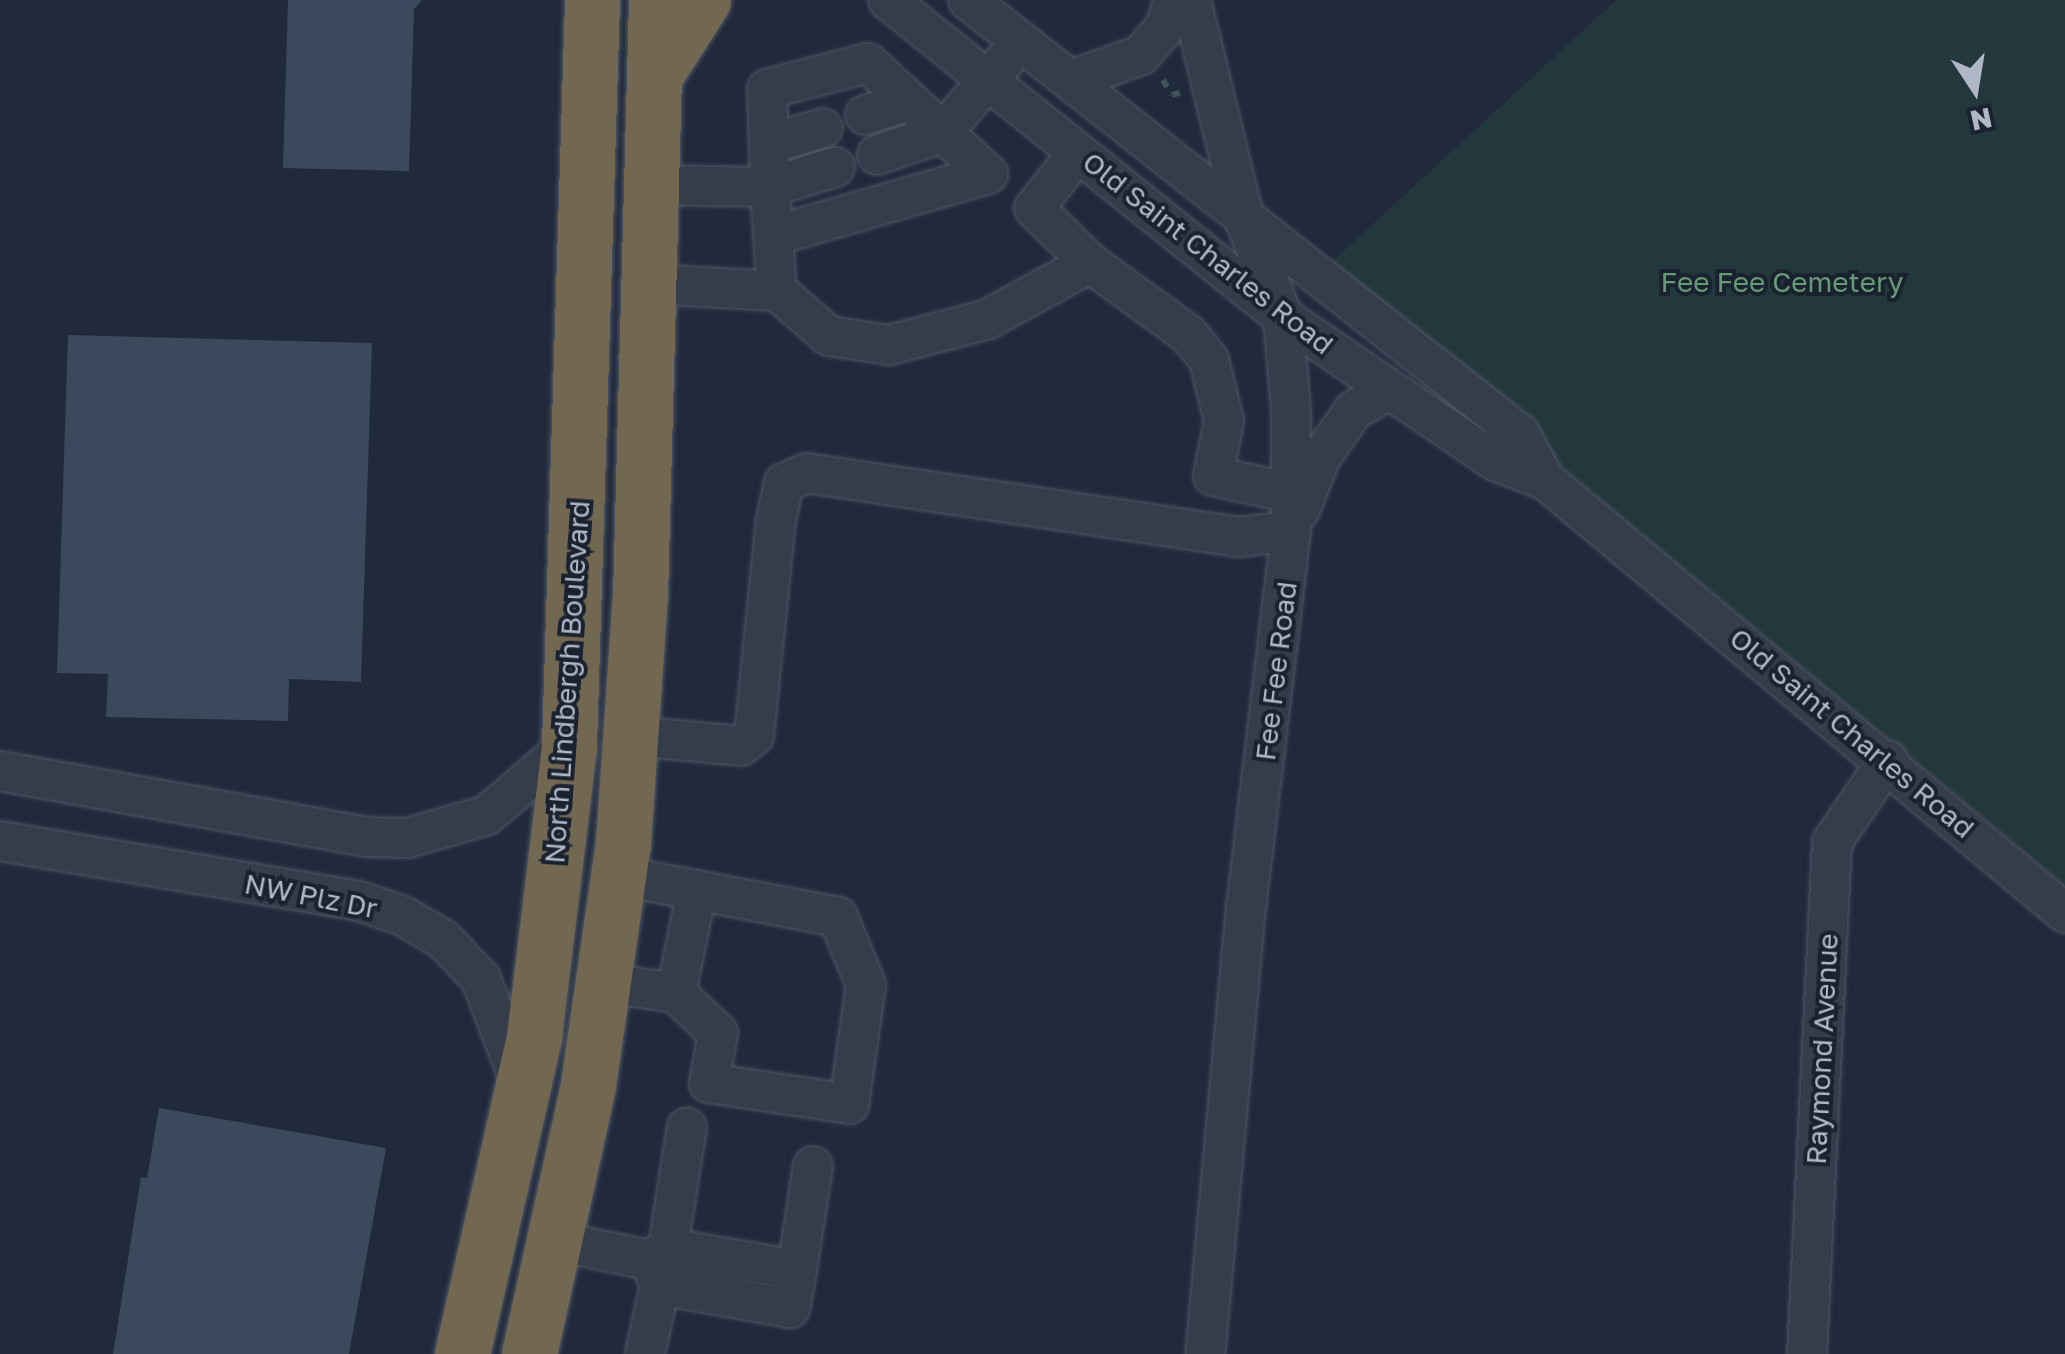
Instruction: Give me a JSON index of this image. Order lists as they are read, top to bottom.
{
  "streets": {
    "highway": ["North Lindbergh Boulevard"],
    "street": [
      "Old Saint Charles Road",
      "Fee Fee Road",
      "NW Plz Dr",
      "Raymond Avenue"
    ]
  },
  "crossings": [
    ["Old Saint Charles Road", "Fee Fee Road"],
    ["Old Saint Charles Road", "Raymond Avenue"],
    ["North Lindbergh Boulevard", "NW Plz Dr"]
  ],
  "parks": ["Fee Fee Cemetery"],
  "north": "bottom"
}
